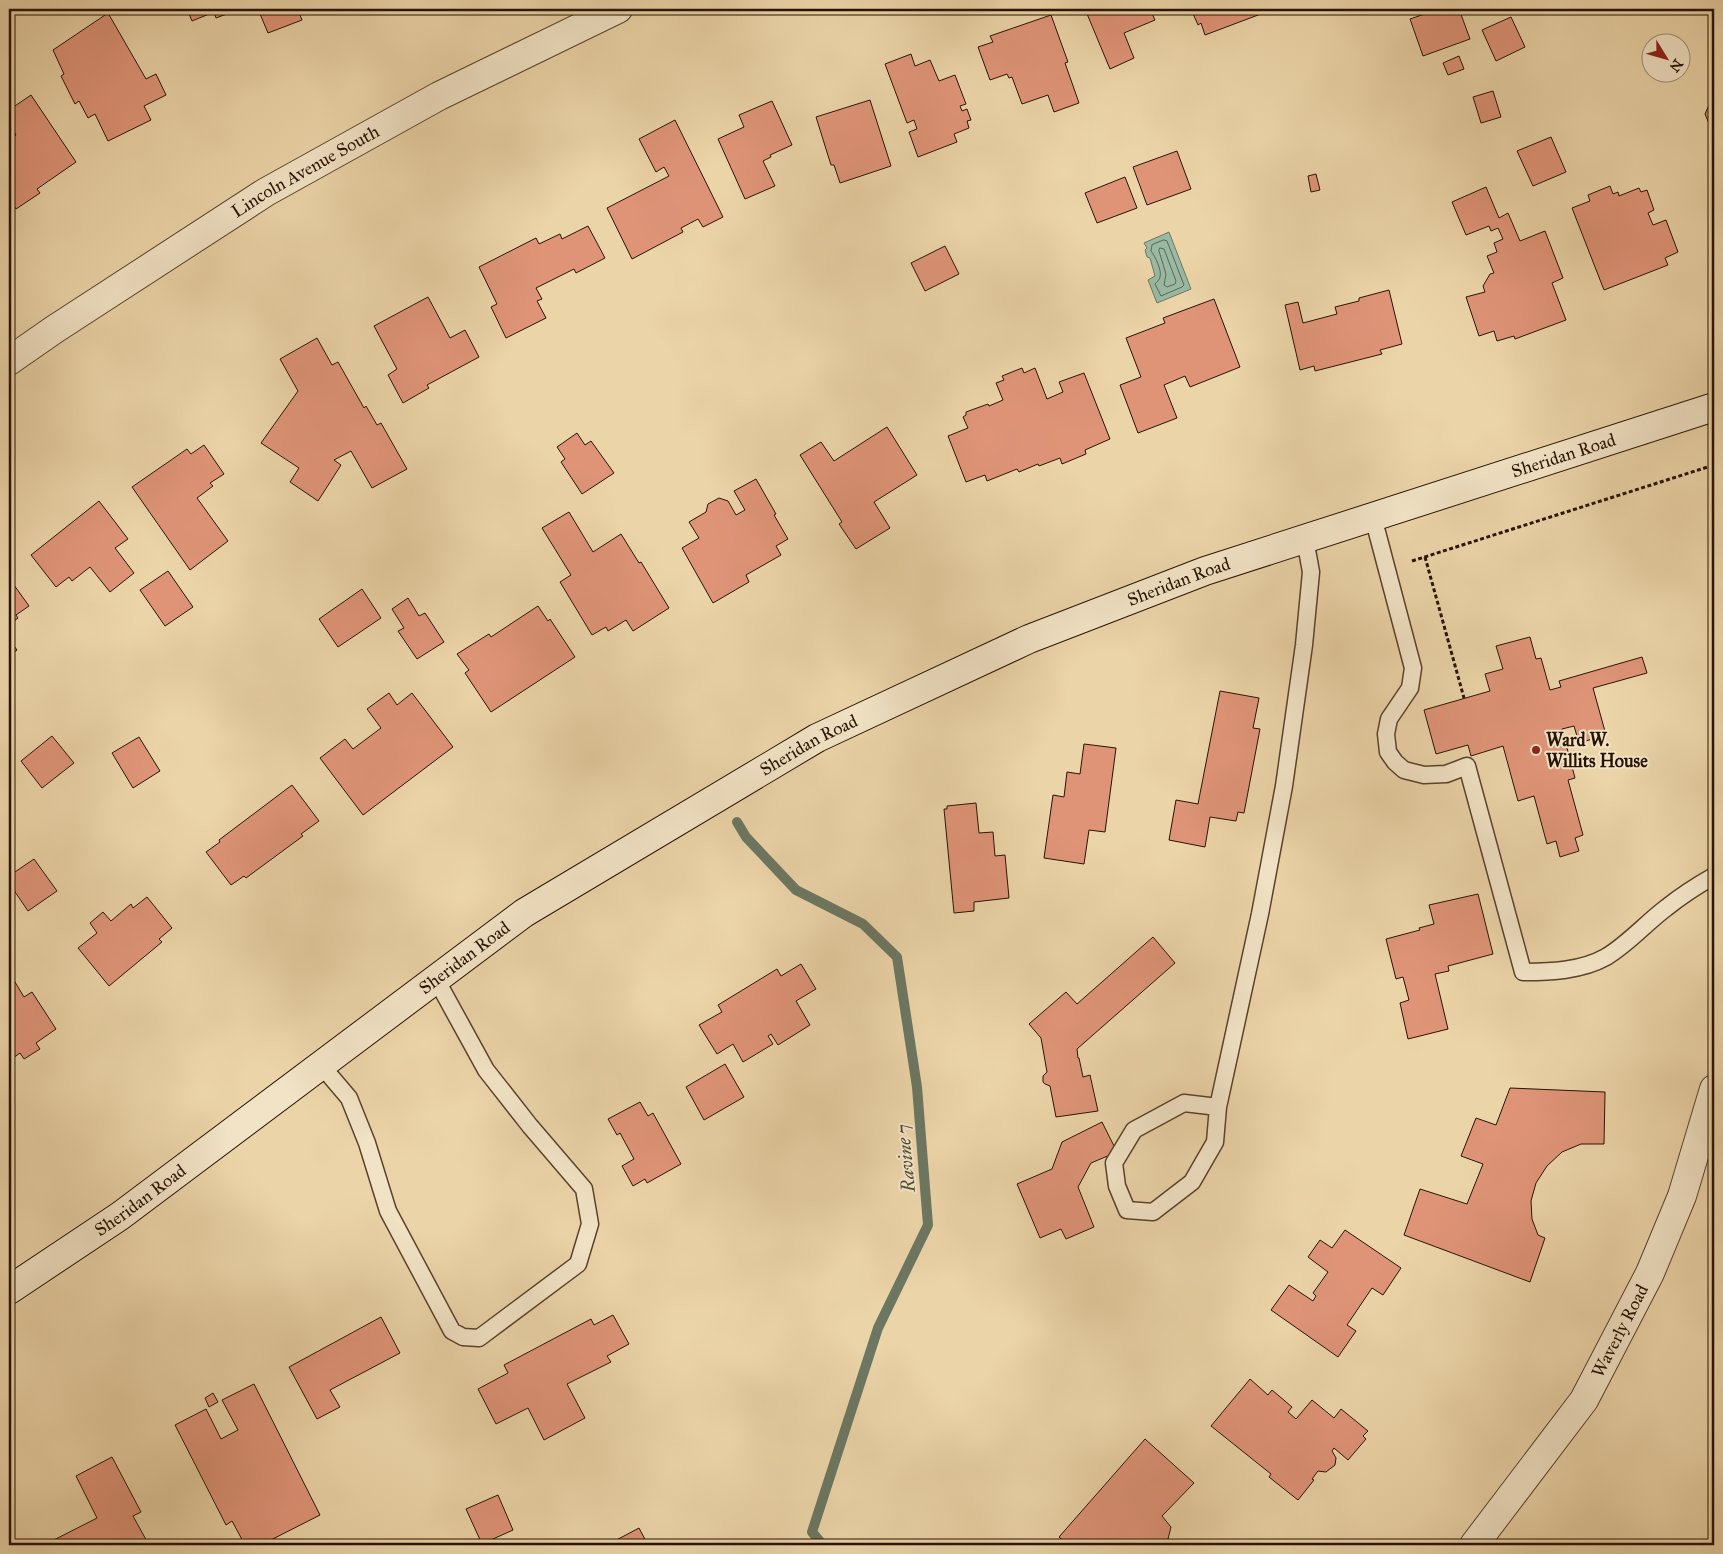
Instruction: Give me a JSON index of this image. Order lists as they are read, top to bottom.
{
  "streets": {
    "street": ["Lincoln Avenue South", "Sheridan Road", "Waverly Road"]
  },
  "water": ["Ravine 7"],
  "places": ["Ward W. Willits House"],
  "north": "bottom right"
}
